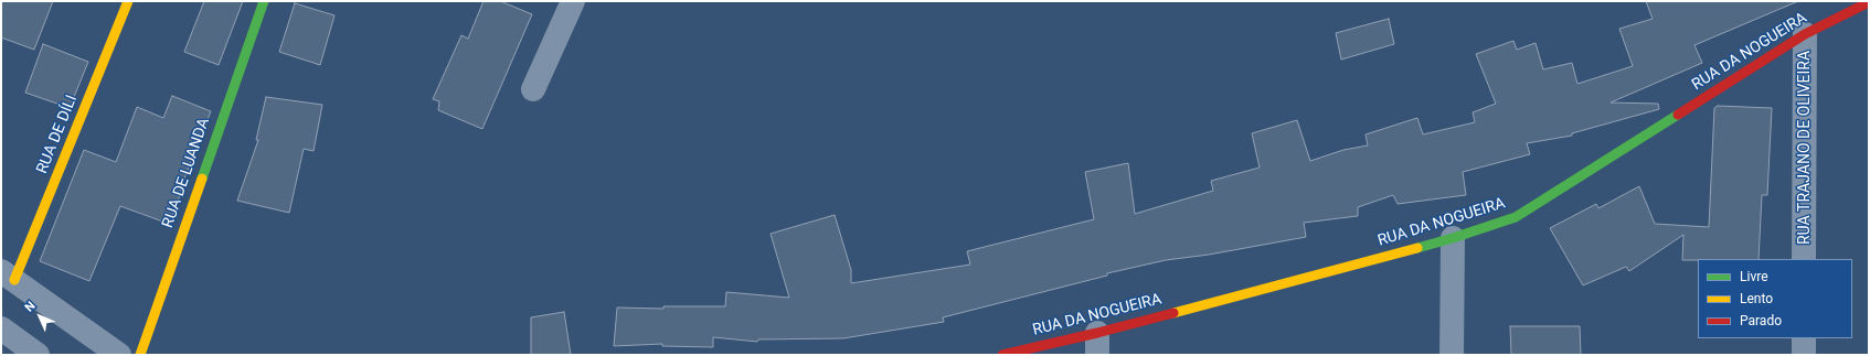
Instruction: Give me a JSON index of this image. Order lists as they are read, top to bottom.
{
  "streets": {
    "street": [
      "RUA DA NOGUEIRA",
      "RUA DE DÍLI",
      "RUA TRAJANO DE OLIVEIRA",
      "RUA DE LUANDA"
    ]
  },
  "crossings": [
    ["RUA DA NOGUEIRA", "RUA TRAJANO DE OLIVEIRA"]
  ],
  "legend": ["Livre", "Lento", "Parado"],
  "north": "top left"
}
